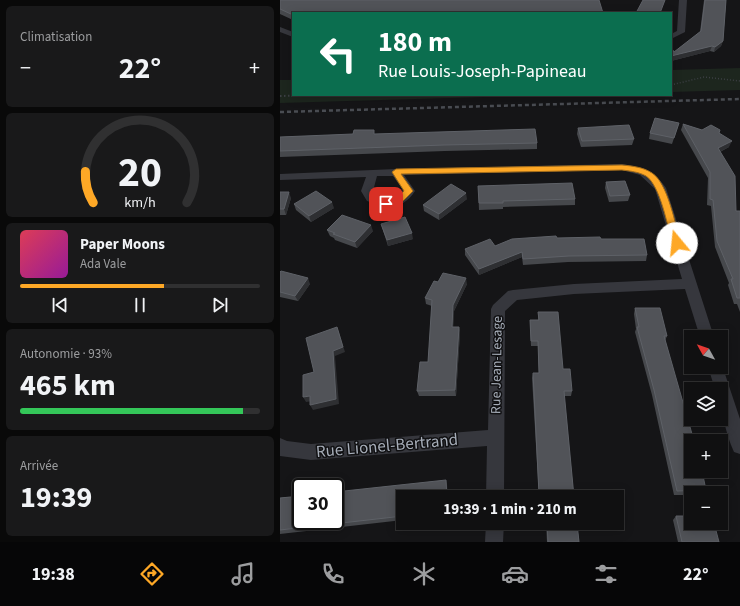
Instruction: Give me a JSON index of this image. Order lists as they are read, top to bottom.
{
  "streets": {
    "street": ["Rue Jean-Lesage", "Rue Lionel-Bertrand"]
  },
  "crossings": [
    ["Rue Jean-Lesage", "Rue Lionel-Bertrand"]
  ],
  "north": "top left",
  "page": {
    "tile": [
      "Climatisation",
      ["Autonomie · 93%", "465 km"],
      ["Arrivée", "19:39"]
    ],
    "turn": ["180 m", "Rue Louis-Joseph-Papineau"],
    "heat": ["−", "22°", "+"],
    "song": ["Paper Moons", "Ada Vale"],
    "map_buttons": ["+", "−"],
    "limit": "30",
    "trip": "19:39 · 1 min · 210 m",
    "tabs": ["19:38", "22°"],
    "gauge": ["20", "km/h"]
  }
}
